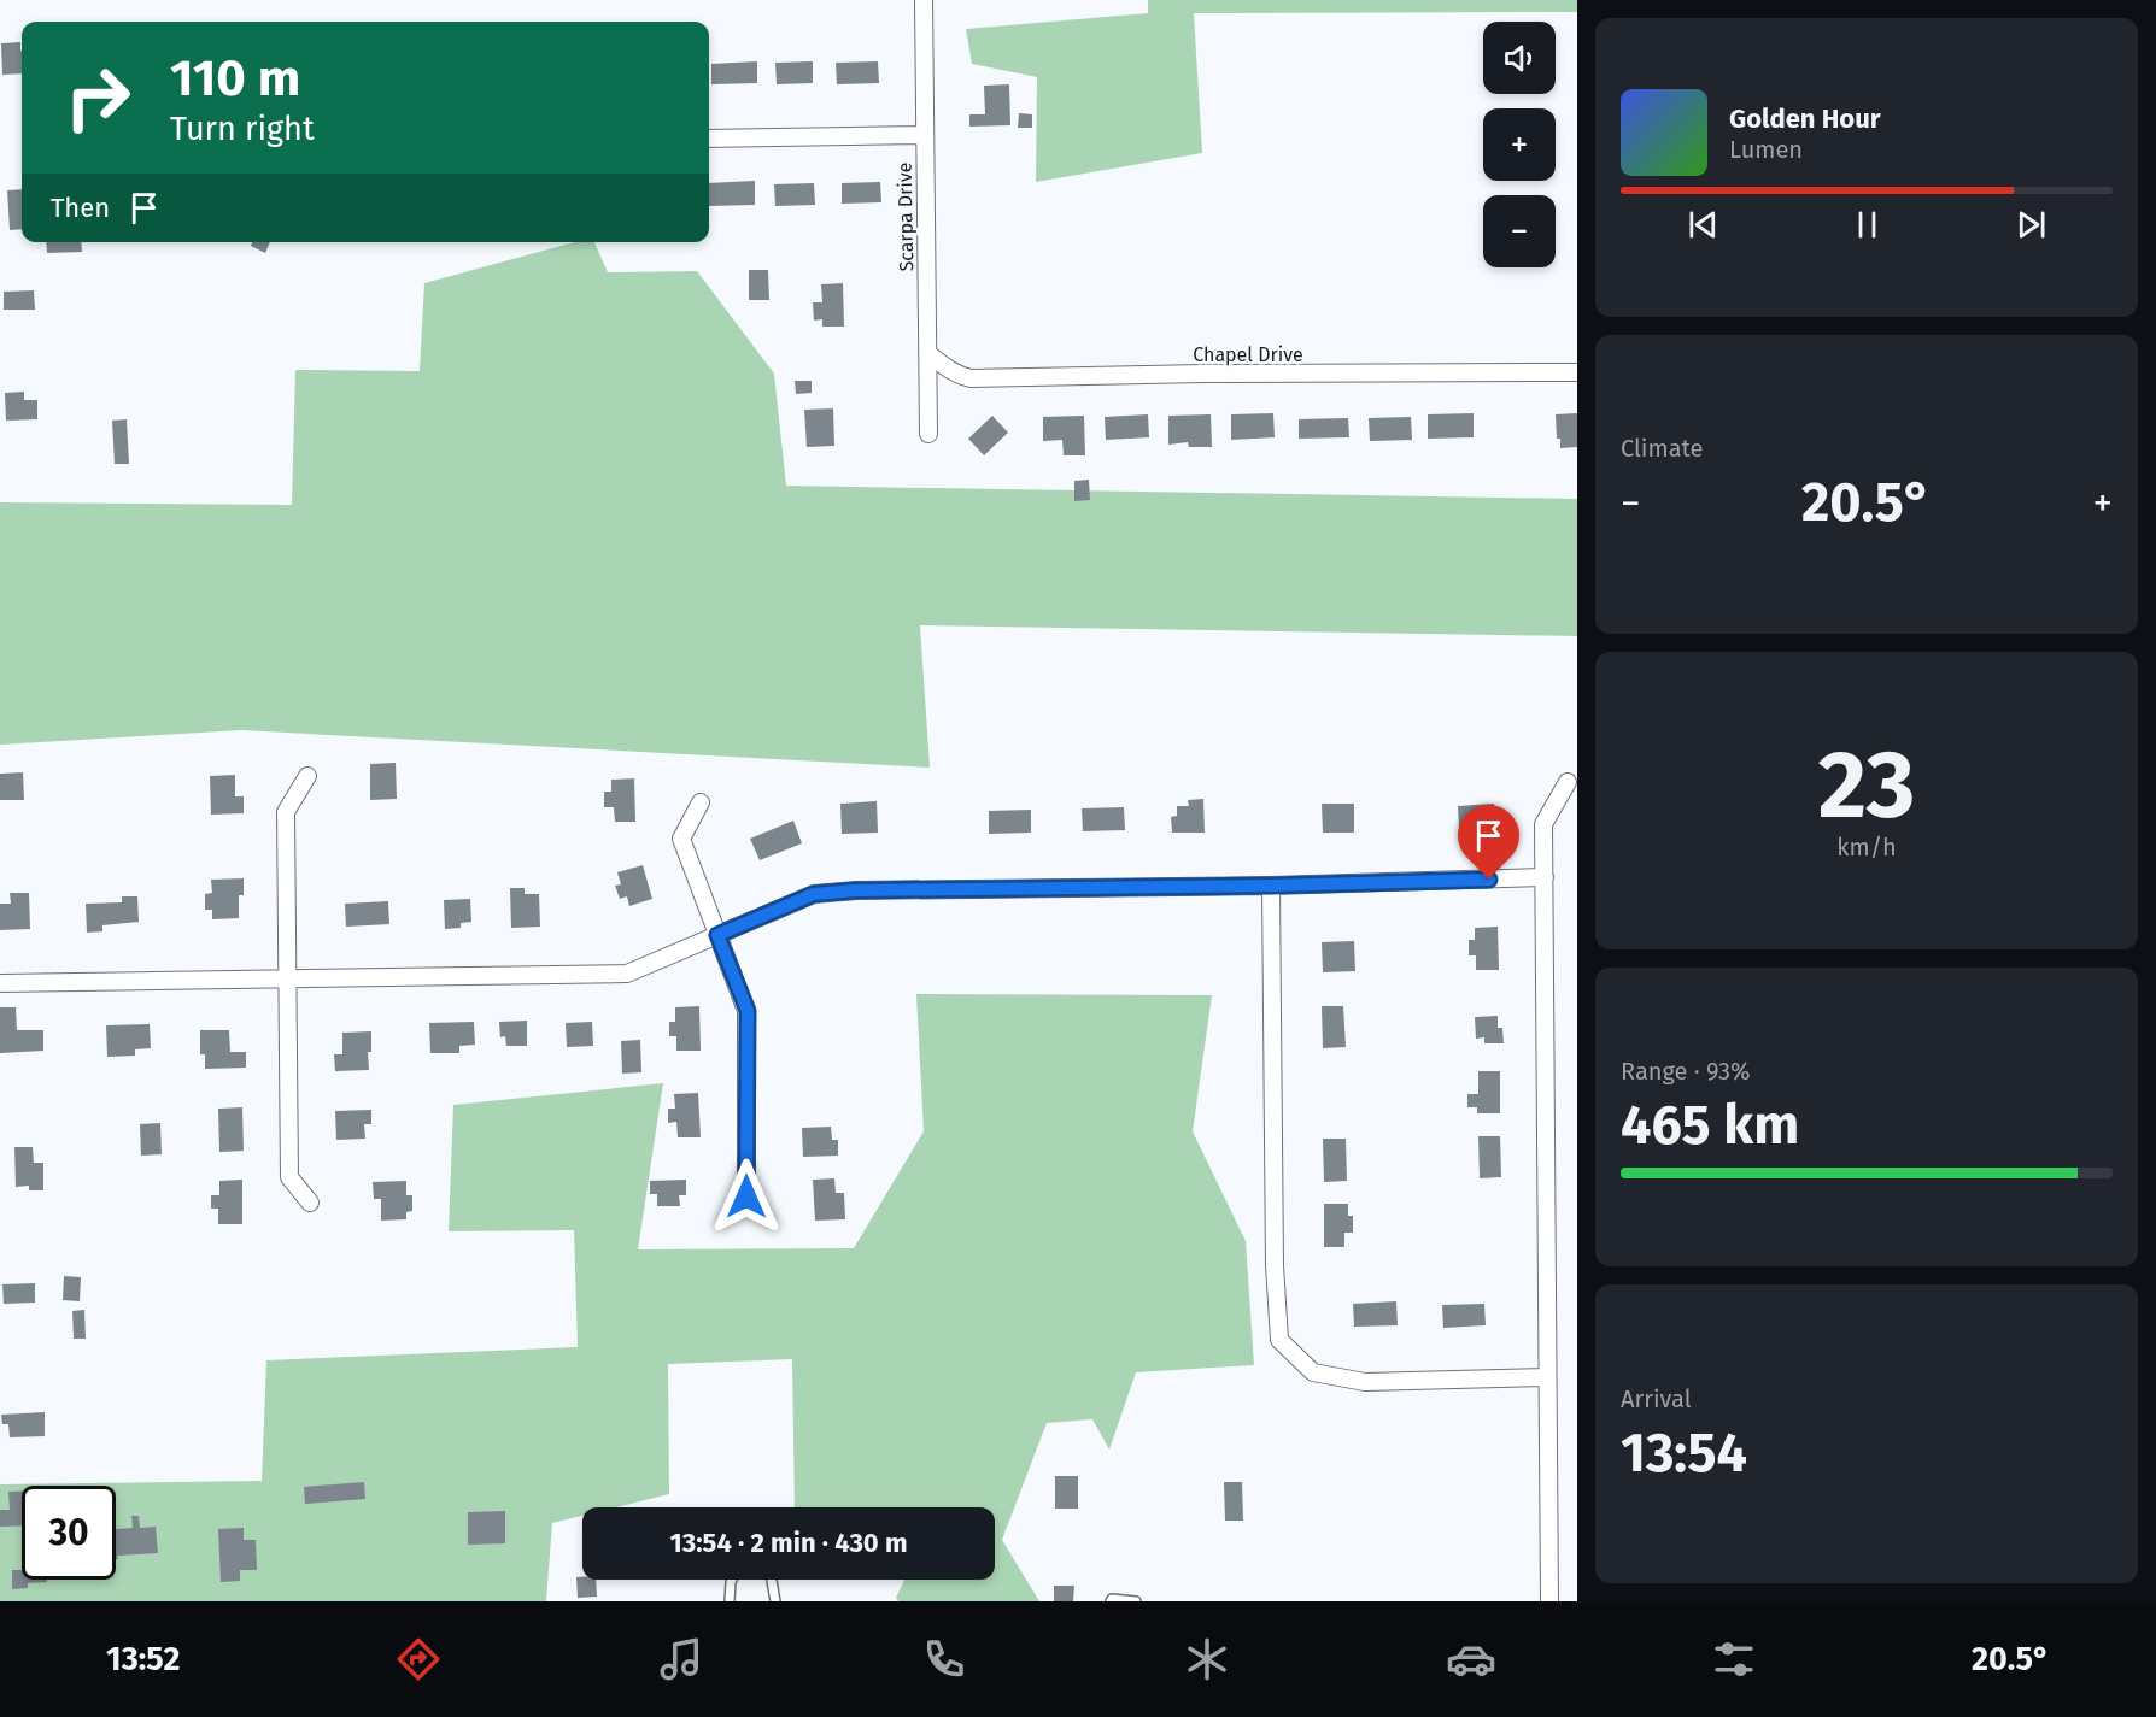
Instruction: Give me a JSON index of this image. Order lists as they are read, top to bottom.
{
  "streets": {
    "street": ["Scarpa Drive", "Chapel Drive"]
  },
  "crossings": [
    ["Scarpa Drive", "Chapel Drive"]
  ],
  "page": {
    "map_buttons": ["+", "−"],
    "turn": ["110 m", "Turn right"],
    "song": ["Golden Hour", "Lumen"],
    "then": "Then",
    "tile": [
      "Climate",
      ["23", "km/h"],
      ["Range · 93%", "465 km"],
      ["Arrival", "13:54"]
    ],
    "heat": ["−", "20.5°", "+"],
    "limit": "30",
    "trip": "13:54 · 2 min · 430 m",
    "tabs": ["13:52", "20.5°"]
  }
}
